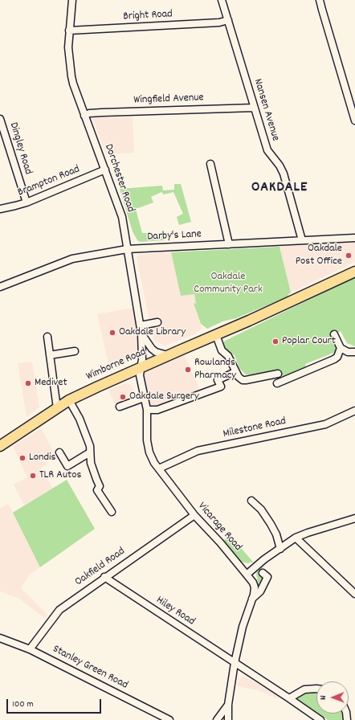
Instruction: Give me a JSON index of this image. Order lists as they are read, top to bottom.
{
  "streets": {
    "highway": ["Wimborne Road"],
    "street": [
      "Bright Road",
      "Wingfield Avenue",
      "Nansen Avenue",
      "Dingley Road",
      "Dorchester Road",
      "Brampton Road",
      "Darby's Lane",
      "Milestone Road",
      "Vicarage Road",
      "Oakfield Road",
      "Hiley Road",
      "Stanley Green Road"
    ]
  },
  "crossings": [
    ["Bright Road", "Nansen Avenue"],
    ["Bright Road", "Dorchester Road"],
    ["Wingfield Avenue", "Nansen Avenue"],
    ["Wingfield Avenue", "Dorchester Road"],
    ["Nansen Avenue", "Darby's Lane"],
    ["Dingley Road", "Brampton Road"],
    ["Dorchester Road", "Brampton Road"],
    ["Dorchester Road", "Darby's Lane"],
    ["Dorchester Road", "Wimborne Road"],
    ["Dorchester Road", "Vicarage Road"],
    ["Wimborne Road", "Vicarage Road"],
    ["Milestone Road", "Vicarage Road"],
    ["Vicarage Road", "Oakfield Road"],
    ["Vicarage Road", "Hiley Road"],
    ["Oakfield Road", "Hiley Road"],
    ["Oakfield Road", "Stanley Green Road"]
  ],
  "districts": ["OAKDALE"],
  "parks": ["Oakdale Community Park"],
  "places": [
    "Oakdale Post Office",
    "Oakdale Library",
    "Poplar Court",
    "Rowlands Pharmacy",
    "Medivet",
    "Oakdale Surgery",
    "Londis",
    "TLR Autos"
  ],
  "scale_bar": "100 m",
  "north": "left"
}
